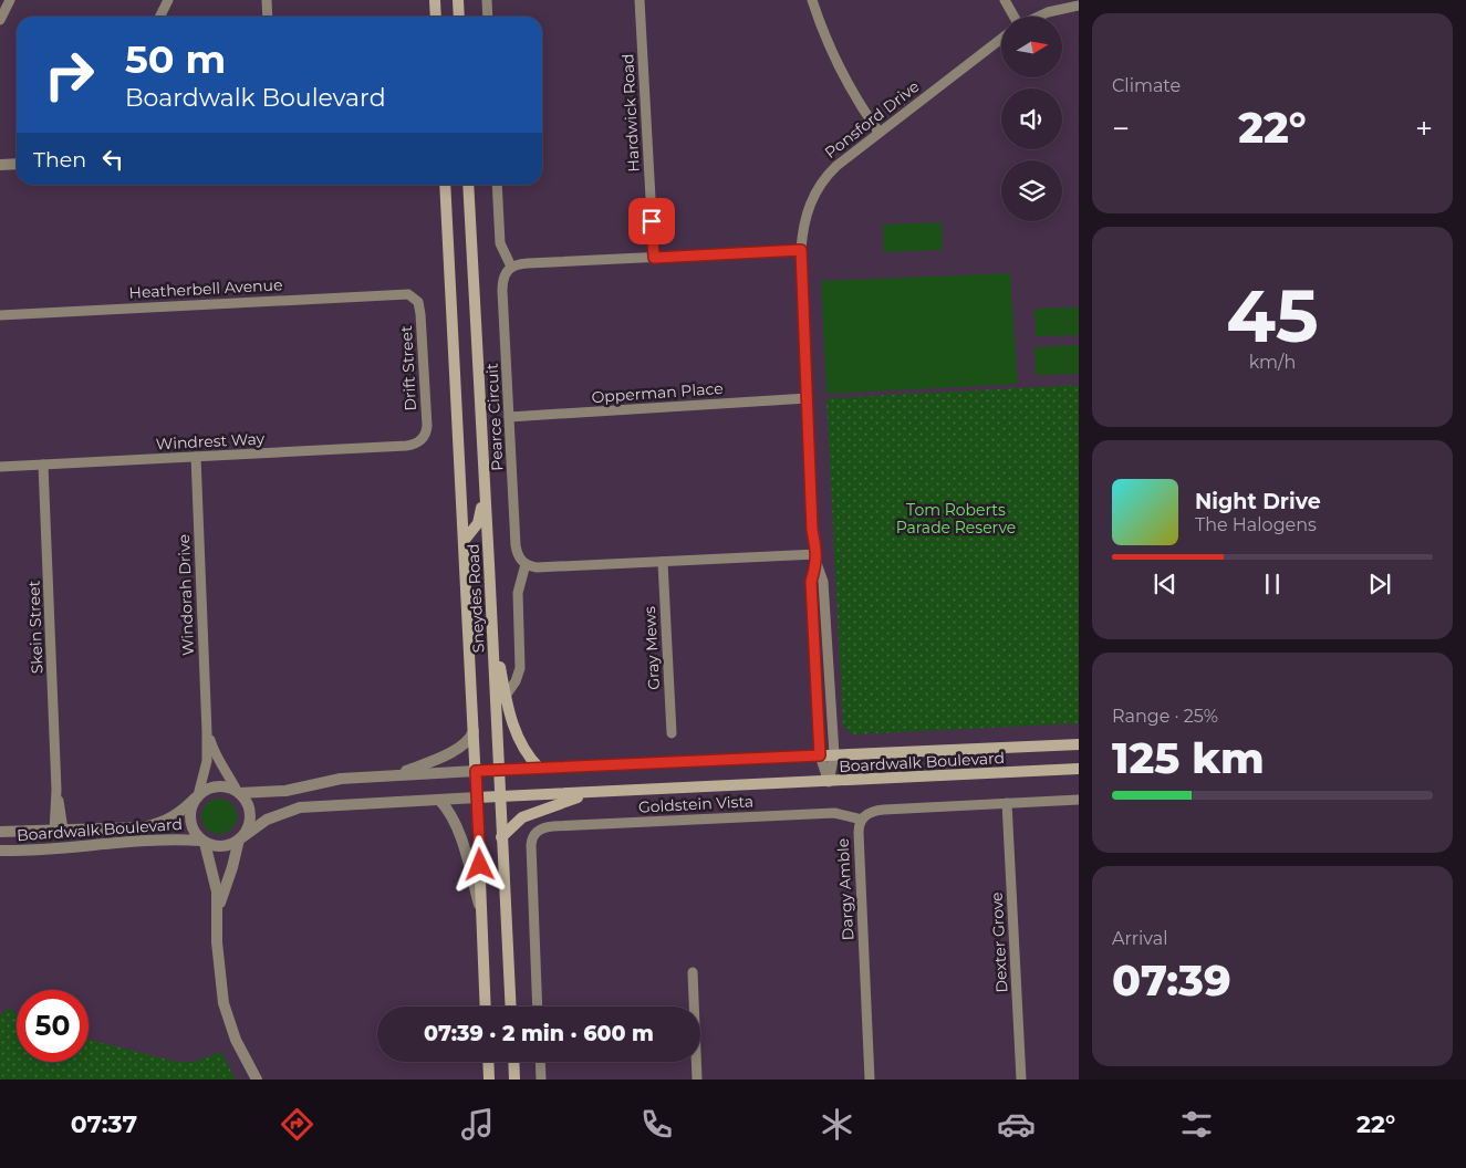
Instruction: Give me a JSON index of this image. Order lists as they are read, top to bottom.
{
  "streets": {
    "main road": ["Sneydes Road", "Boardwalk Boulevard"],
    "street": [
      "Hardwick Road",
      "Ponsford Drive",
      "Heatherbell Avenue",
      "Drift Street",
      "Opperman Place",
      "Pearce Circuit",
      "Windrest Way",
      "Windorah Drive",
      "Skein Street",
      "Gray Mews",
      "Goldstein Vista",
      "Dargy Amble",
      "Dexter Grove"
    ]
  },
  "crossings": [
    ["Ponsford Drive", "Opperman Place"],
    ["Ponsford Drive", "Boardwalk Boulevard"],
    ["Heatherbell Avenue", "Drift Street"],
    ["Drift Street", "Windrest Way"],
    ["Opperman Place", "Pearce Circuit"],
    ["Windrest Way", "Windorah Drive"],
    ["Windrest Way", "Skein Street"],
    ["Windorah Drive", "Boardwalk Boulevard"],
    ["Sneydes Road", "Boardwalk Boulevard"],
    ["Skein Street", "Boardwalk Boulevard"],
    ["Goldstein Vista", "Dargy Amble"],
    ["Dargy Amble", "Dexter Grove"]
  ],
  "parks": ["Tom Roberts Parade Reserve"],
  "north": "right",
  "page": {
    "tile": [
      "Climate",
      ["45", "km/h"],
      ["Range · 25%", "125 km"],
      ["Arrival", "07:39"]
    ],
    "turn": ["50 m", "Boardwalk Boulevard"],
    "heat": ["−", "22°", "+"],
    "then": "Then",
    "song": ["Night Drive", "The Halogens"],
    "limit": "50",
    "trip": "07:39 · 2 min · 600 m",
    "tabs": ["07:37", "22°"]
  }
}
